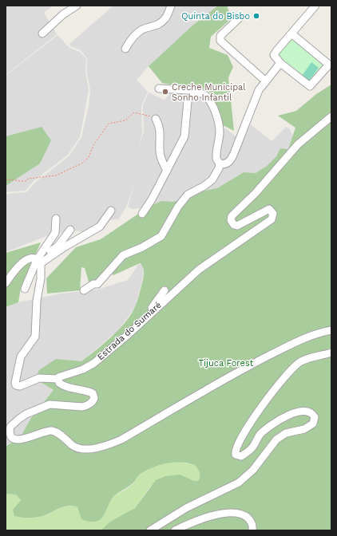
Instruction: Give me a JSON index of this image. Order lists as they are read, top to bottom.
{
  "streets": {
    "street": ["Estrada do Sumaré"]
  },
  "parks": ["Tijuca Forest"],
  "places": ["Quinta do Bisbo", "Creche Municipal Sonho Infantil"]
}
